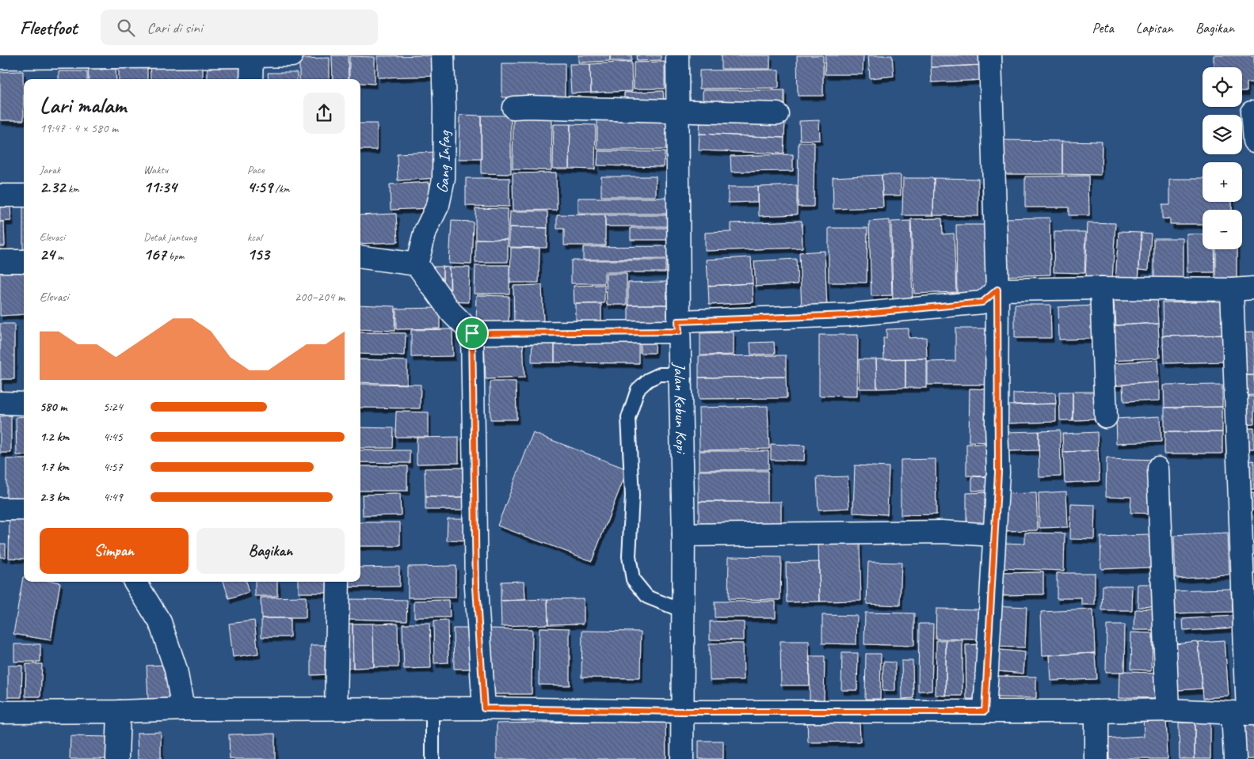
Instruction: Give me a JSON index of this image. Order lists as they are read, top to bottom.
{
  "streets": {
    "street": ["Gang Infag", "Jalan Kebun Kopi"]
  },
  "page": {
    "header": "Fleetfoot",
    "search": "Cari di sini",
    "nav": ["Peta", "Lapisan", "Bagikan"],
    "map_buttons": ["+", "−"],
    "heading": ["Lari malam", "19:47 · 4 × 580 m"],
    "stats": [
      ["Jarak", "2.32 km"],
      ["Waktu", "11:34"],
      ["Pace", "4:59 /km"],
      ["Elevasi", "24 m"],
      ["Detak jantung", "167 bpm"],
      ["kcal", "153"]
    ],
    "chart": ["Elevasi", "200–204 m"],
    "list": [
      {
        "name": "580 m",
        "note": "5:24"
      },
      {
        "name": "1.2 km",
        "note": "4:45"
      },
      {
        "name": "1.7 km",
        "note": "4:57"
      },
      {
        "name": "2.3 km",
        "note": "4:49"
      }
    ],
    "buttons": ["Simpan", "Bagikan"]
  }
}
